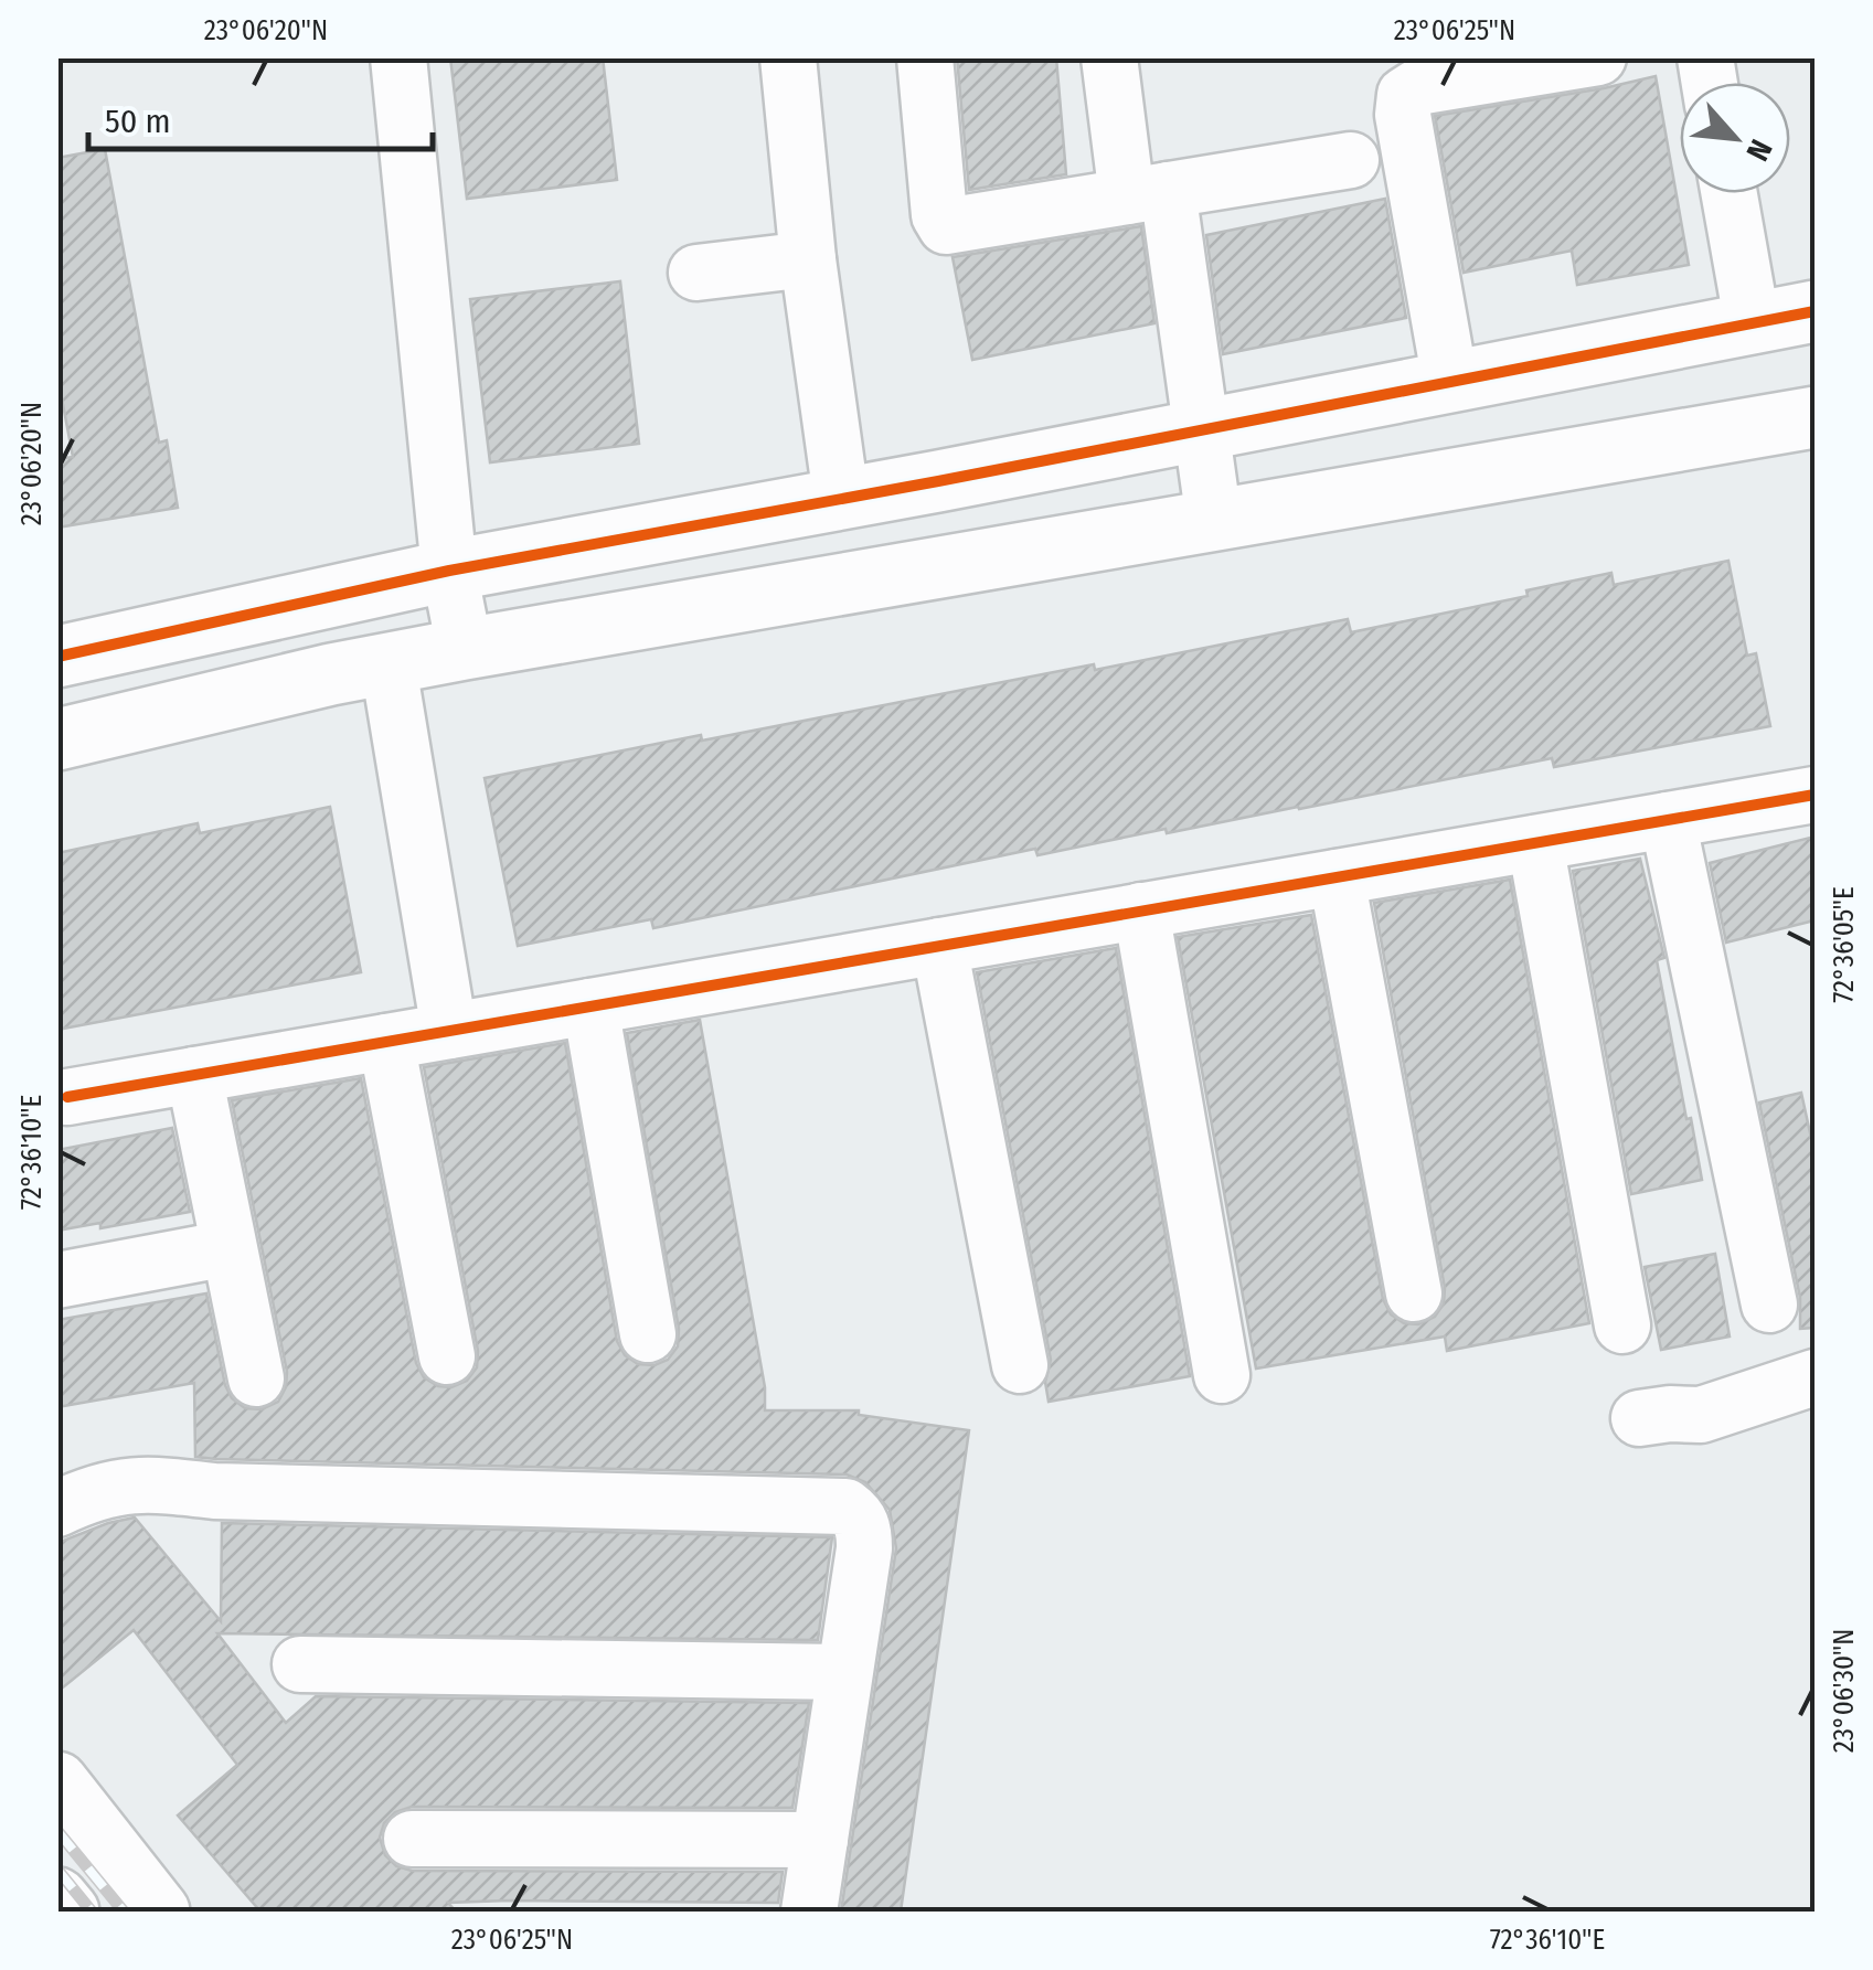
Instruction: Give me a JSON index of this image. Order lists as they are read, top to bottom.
{
  "scale_bar": "50 m",
  "north": "bottom right",
  "coordinates": [
    "23°06'20\"N",
    "23°06'25\"N",
    "72°36'05\"E",
    "72°36'10\"E",
    "23°06'30\"N"
  ]
}
